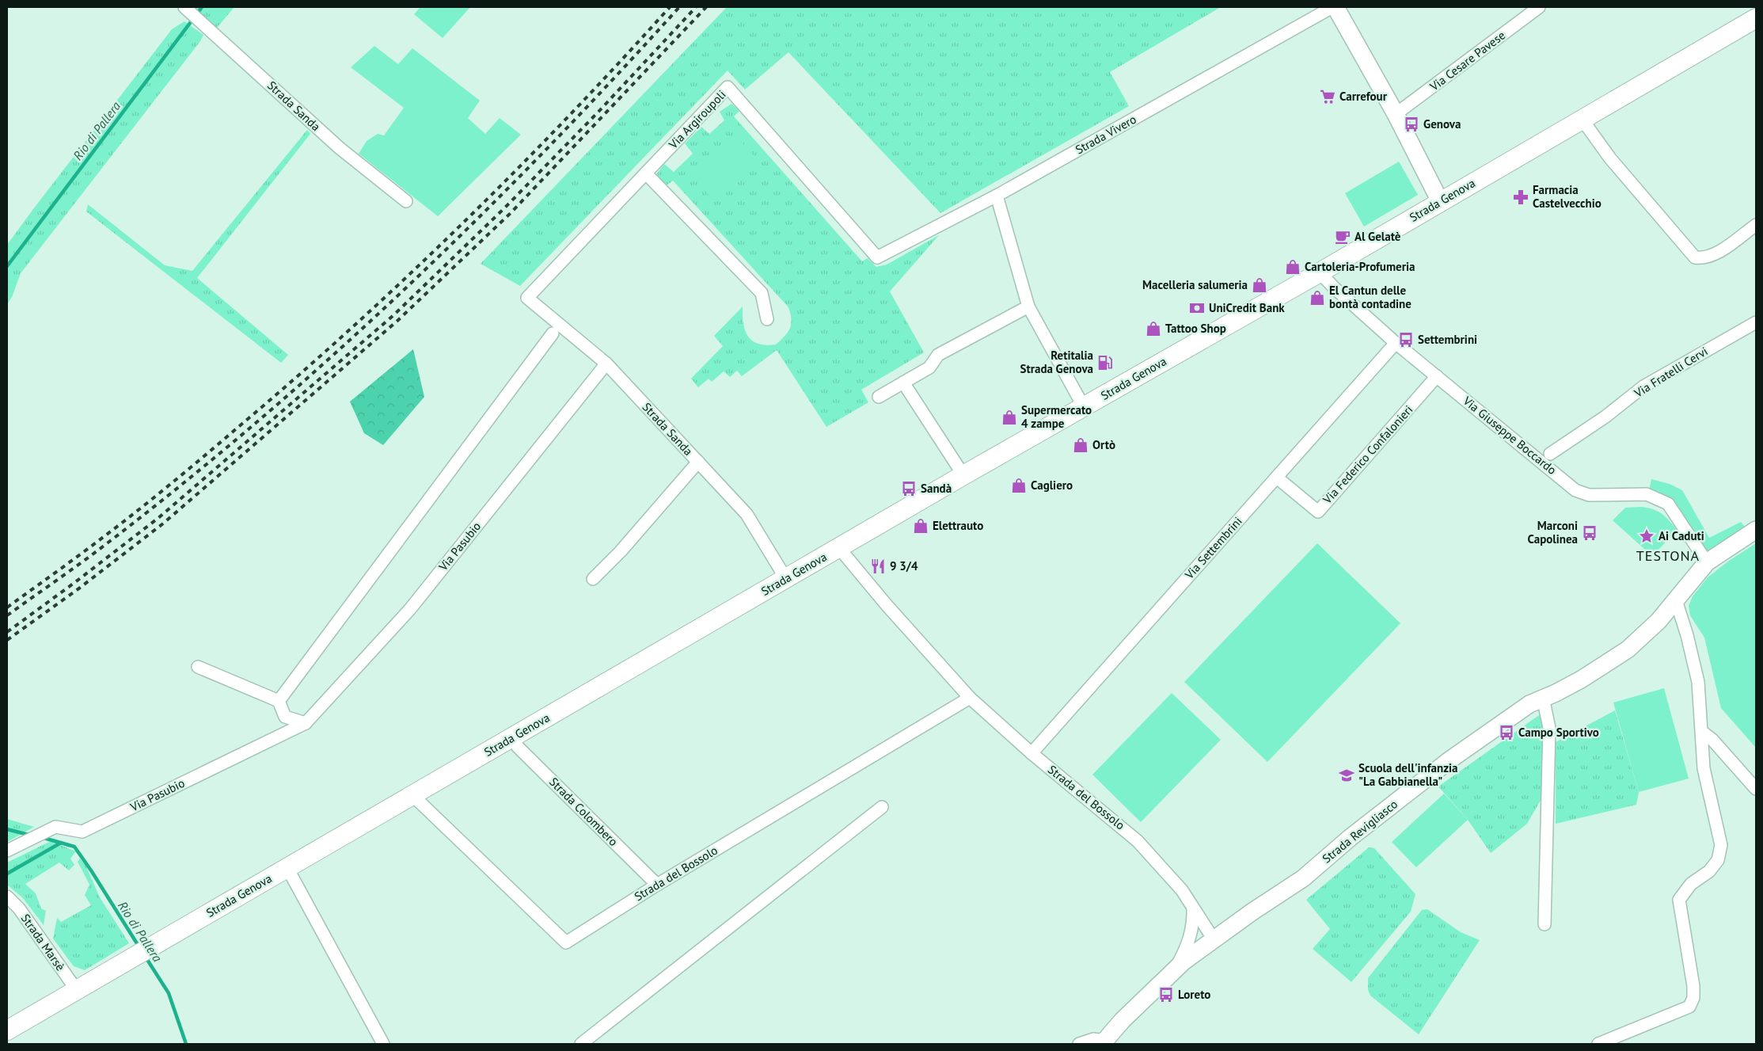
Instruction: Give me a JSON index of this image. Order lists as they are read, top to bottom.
{
  "streets": {
    "main road": ["Strada Genova"],
    "street": [
      "Via Cesare Pavese",
      "Strada Sanda",
      "Via Argiroupoli",
      "Strada Vivero",
      "Via Fratelli Cervi",
      "Via Giuseppe Boccardo",
      "Via Federico Confalonieri",
      "Via Pasubio",
      "Via Settembrini",
      "Strada del Bossolo",
      "Strada Colombero",
      "Strada Revigliasco",
      "Strada Marsè"
    ]
  },
  "crossings": [
    ["Via Cesare Pavese", "Strada Vivero"],
    ["Strada Sanda", "Via Argiroupoli"],
    ["Strada Sanda", "Strada Genova"],
    ["Strada Sanda", "Via Pasubio"],
    ["Via Argiroupoli", "Strada Vivero"],
    ["Strada Vivero", "Strada Genova"],
    ["Strada Genova", "Via Giuseppe Boccardo"],
    ["Strada Genova", "Strada del Bossolo"],
    ["Strada Genova", "Strada Colombero"],
    ["Strada Genova", "Strada Marsè"],
    ["Via Giuseppe Boccardo", "Via Federico Confalonieri"],
    ["Via Giuseppe Boccardo", "Via Settembrini"],
    ["Via Giuseppe Boccardo", "Strada Revigliasco"],
    ["Via Federico Confalonieri", "Via Settembrini"],
    ["Via Settembrini", "Strada del Bossolo"],
    ["Strada del Bossolo", "Strada Colombero"],
    ["Strada del Bossolo", "Strada Revigliasco"]
  ],
  "districts": ["TESTONA"],
  "water": ["Rio di Pallera"],
  "places": {
    "supermarket": ["Carrefour"],
    "bus stop": [
      "Genova",
      "Settembrini",
      "Sandà",
      "Marconi Capolinea",
      "Campo Sportivo",
      "Loreto"
    ],
    "pharmacy": ["Farmacia Castelvecchio"],
    "cafe": ["Al Gelatè"],
    "shop": [
      "Cartoleria-Profumeria",
      "Macelleria salumeria",
      "El Cantun delle bontà contadine",
      "Tattoo Shop",
      "Supermercato 4 zampe",
      "Ortò",
      "Cagliero",
      "Elettrauto"
    ],
    "bank": ["UniCredit Bank"],
    "fuel station": ["Retitalia Strada Genova"],
    "place": ["Ai Caduti"],
    "restaurant": ["9 3/4"],
    "school or university": ["Scuola dell'infanzia \"La Gabbianella\""]
  }
}
